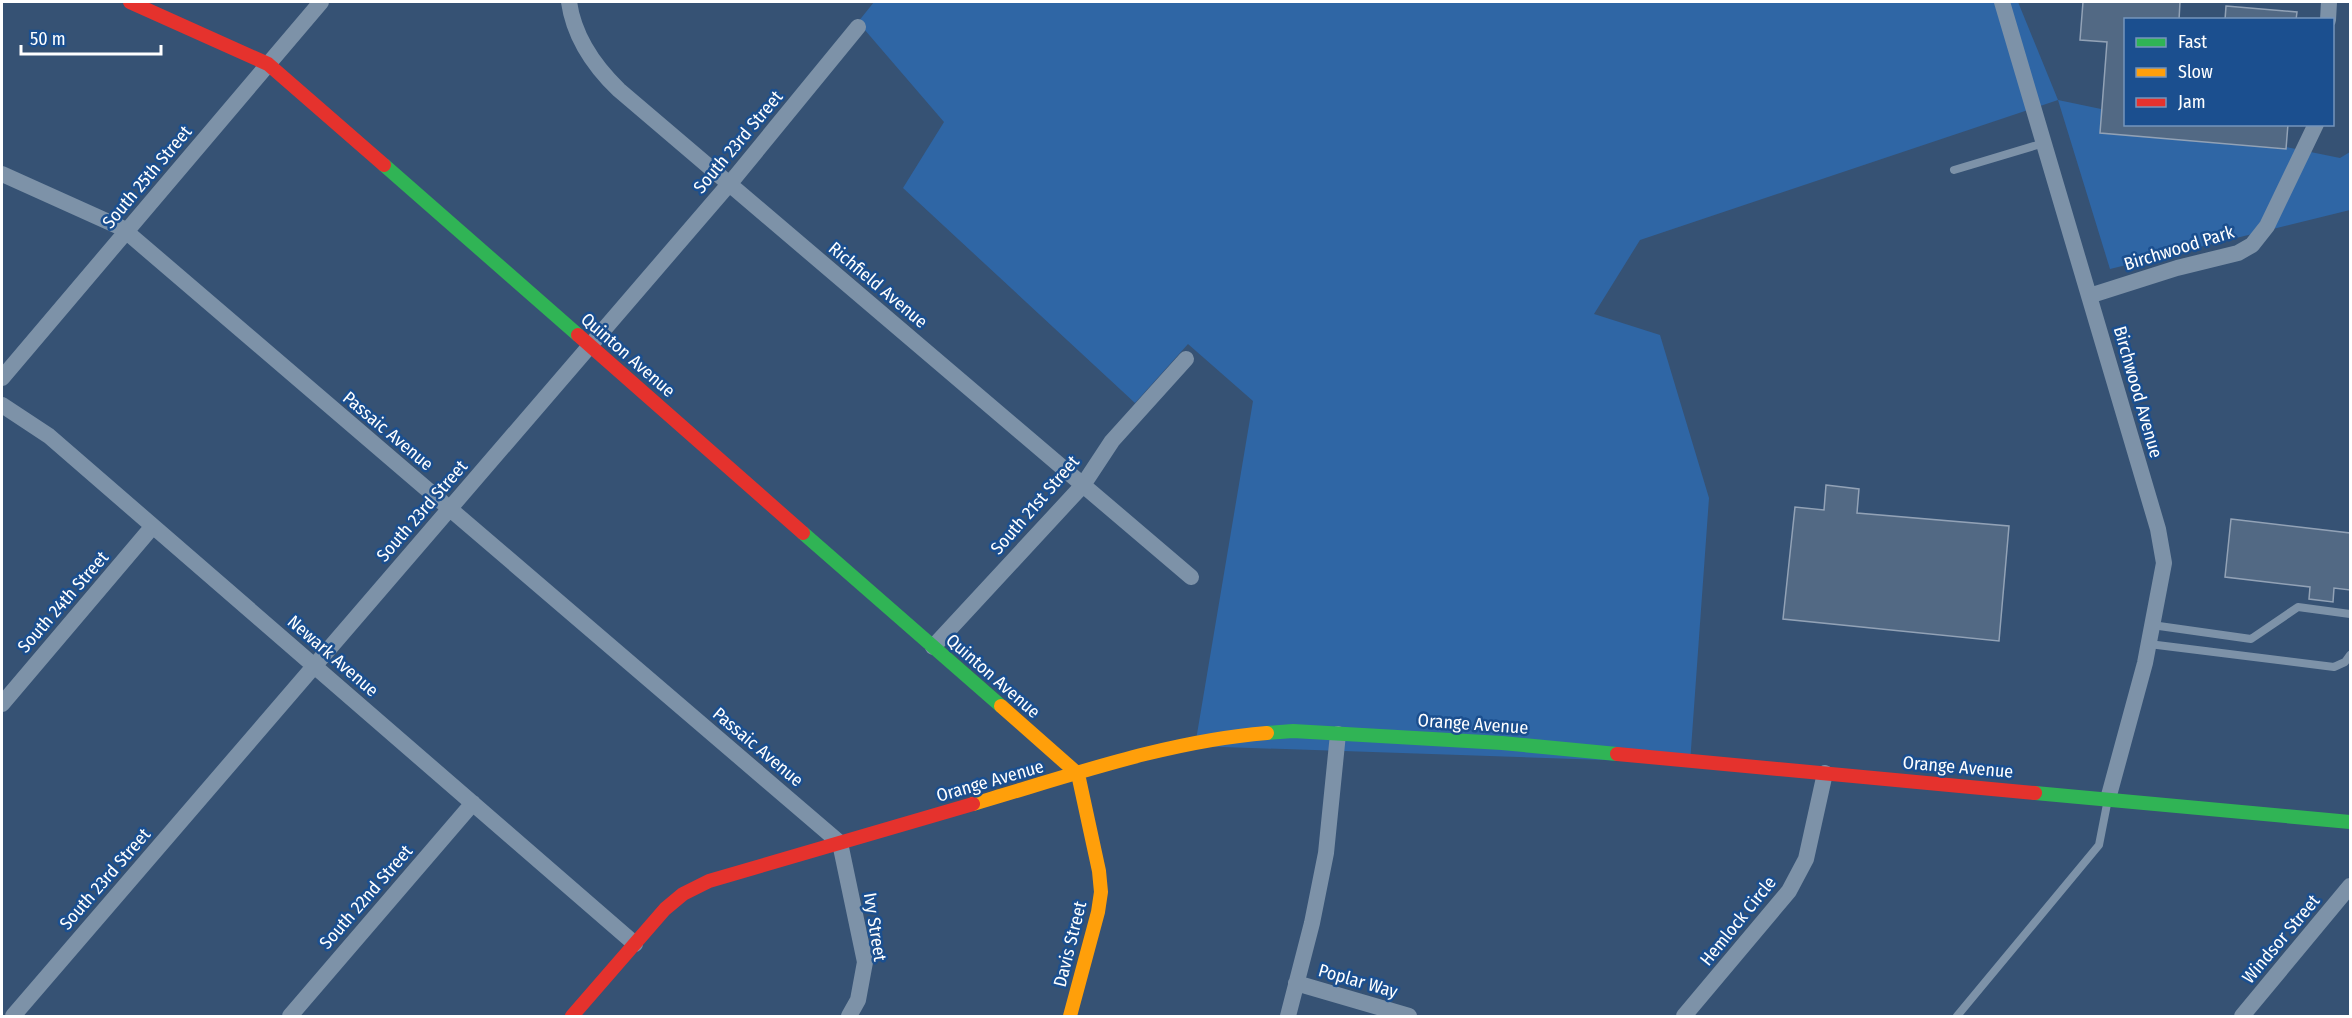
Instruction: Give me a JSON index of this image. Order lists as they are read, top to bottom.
{
  "streets": {
    "street": [
      "South 23rd Street",
      "South 25th Street",
      "Birchwood Park",
      "Richfield Avenue",
      "Quinton Avenue",
      "Birchwood Avenue",
      "Passaic Avenue",
      "South 21st Street",
      "South 24th Street",
      "Newark Avenue",
      "Orange Avenue",
      "South 22nd Street",
      "Hemlock Circle",
      "Ivy Street",
      "Windsor Street",
      "Davis Street",
      "Poplar Way"
    ]
  },
  "crossings": [
    ["South 23rd Street", "Richfield Avenue"],
    ["South 23rd Street", "Quinton Avenue"],
    ["South 23rd Street", "Passaic Avenue"],
    ["South 23rd Street", "Newark Avenue"],
    ["South 25th Street", "Quinton Avenue"],
    ["South 25th Street", "Passaic Avenue"],
    ["Birchwood Park", "Birchwood Avenue"],
    ["Richfield Avenue", "South 21st Street"],
    ["Quinton Avenue", "South 21st Street"],
    ["Quinton Avenue", "Orange Avenue"],
    ["Quinton Avenue", "Davis Street"],
    ["Birchwood Avenue", "Orange Avenue"],
    ["Passaic Avenue", "Orange Avenue"],
    ["Passaic Avenue", "Ivy Street"],
    ["South 24th Street", "Newark Avenue"],
    ["Newark Avenue", "Orange Avenue"],
    ["Newark Avenue", "South 22nd Street"],
    ["Orange Avenue", "Hemlock Circle"],
    ["Orange Avenue", "Ivy Street"],
    ["Orange Avenue", "Davis Street"]
  ],
  "legend": ["Fast", "Slow", "Jam"],
  "scale_bar": "50 m"
}
